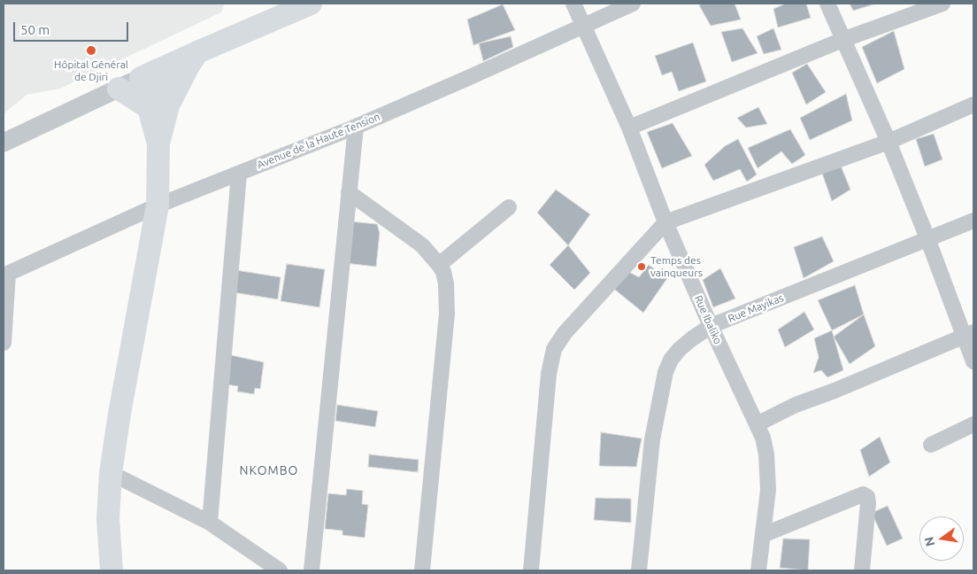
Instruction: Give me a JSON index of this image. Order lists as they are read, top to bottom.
{
  "streets": {
    "street": ["Avenue de la Haute Tension", "Rue Mayikas", "Rue Ibaliko"]
  },
  "crossings": [
    ["Avenue de la Haute Tension", "Rue Ibaliko"],
    ["Rue Mayikas", "Rue Ibaliko"]
  ],
  "districts": ["NKOMBO"],
  "places": ["Hôpital Général de Djiri", "Temps des vainqueurs"],
  "scale_bar": "50 m",
  "north": "left"
}
